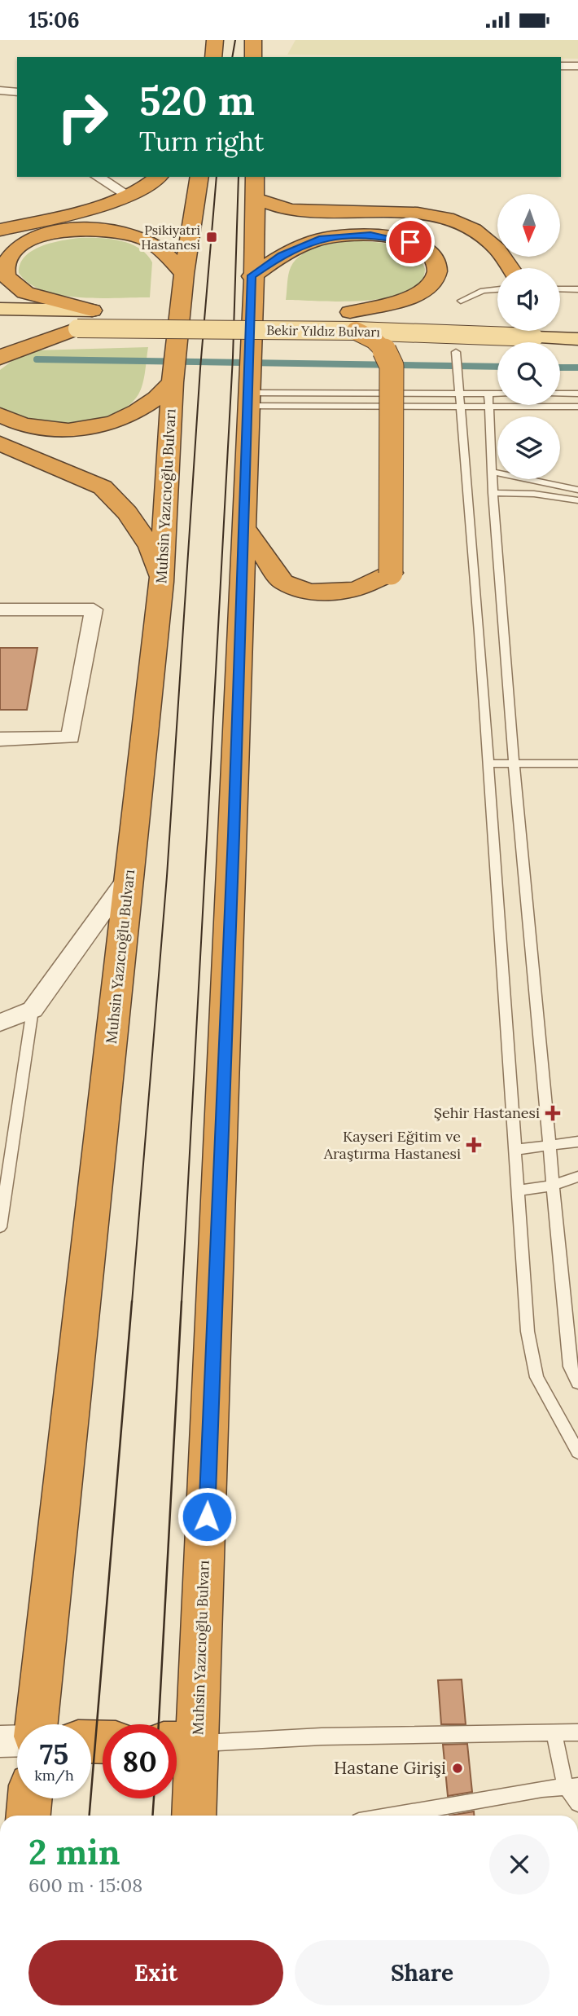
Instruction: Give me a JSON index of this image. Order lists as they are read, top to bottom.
{
  "streets": {
    "highway": ["Muhsin Yazıcıoğlu Bulvarı"],
    "main road": ["Bekir Yıldız Bulvarı"]
  },
  "places": {
    "transit": ["Psikiyatri Hastanesi"],
    "health": ["Şehir Hastanesi", "Kayseri Eğitim ve Araştırma Hastanesi"],
    "other": ["Hastane Girişi"]
  },
  "north": "bottom",
  "page": {
    "status": "15:06",
    "turn": ["520 m", "Turn right"],
    "speed": "75 km/h",
    "limit": "80",
    "heading": ["2 min", "600 m · 15:08"],
    "buttons": ["Exit", "Share"]
  }
}
